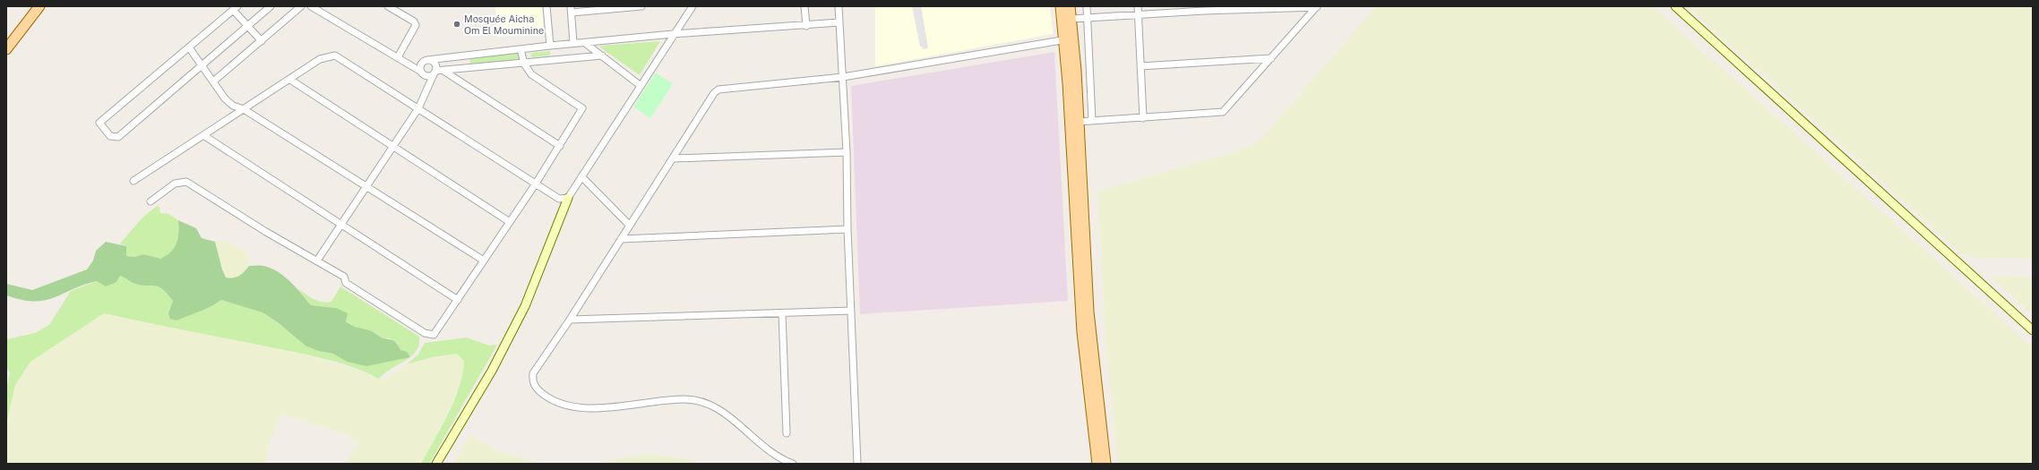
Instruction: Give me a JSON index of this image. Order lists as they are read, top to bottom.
{
  "places": ["Mosquée Aicha Om El Mouminine"]
}
